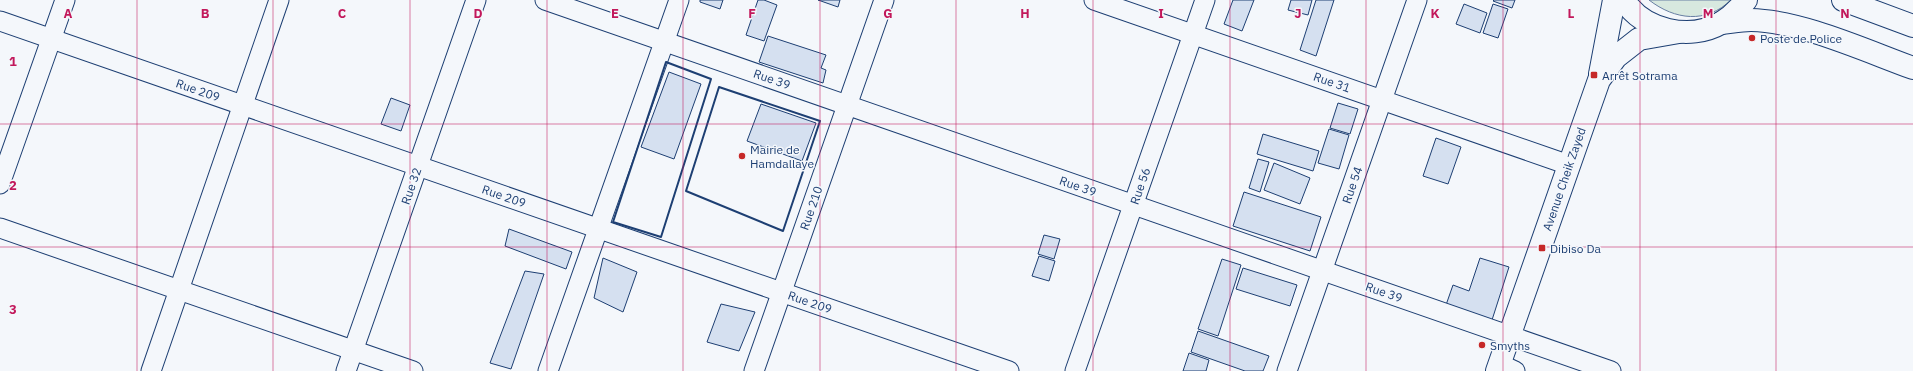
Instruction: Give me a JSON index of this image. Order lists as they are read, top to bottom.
{
  "streets": {
    "main road": ["Avenue Cheik Zayed"],
    "street": [
      "Rue 39",
      "Rue 31",
      "Rue 209",
      "Rue 54",
      "Rue 32",
      "Rue 56",
      "Rue 210"
    ]
  },
  "crossings": [
    ["Rue 39", "Avenue Cheik Zayed"],
    ["Rue 39", "Rue 54"],
    ["Rue 39", "Rue 56"],
    ["Rue 39", "Rue 210"],
    ["Rue 31", "Avenue Cheik Zayed"],
    ["Rue 31", "Rue 54"],
    ["Rue 31", "Rue 56"],
    ["Rue 209", "Rue 32"],
    ["Rue 209", "Rue 210"]
  ],
  "places": {
    "other": ["Poste de Police", "Mairie de Hamdallaye", "Smyths"],
    "transit": ["Arrêt Sotrama", "Dibiso Da"]
  },
  "grid": {
    "columns": [
      "A",
      "B",
      "C",
      "D",
      "E",
      "F",
      "G",
      "H",
      "I",
      "J",
      "K",
      "L",
      "M",
      "N"
    ],
    "rows": ["1", "2", "3"]
  }
}
